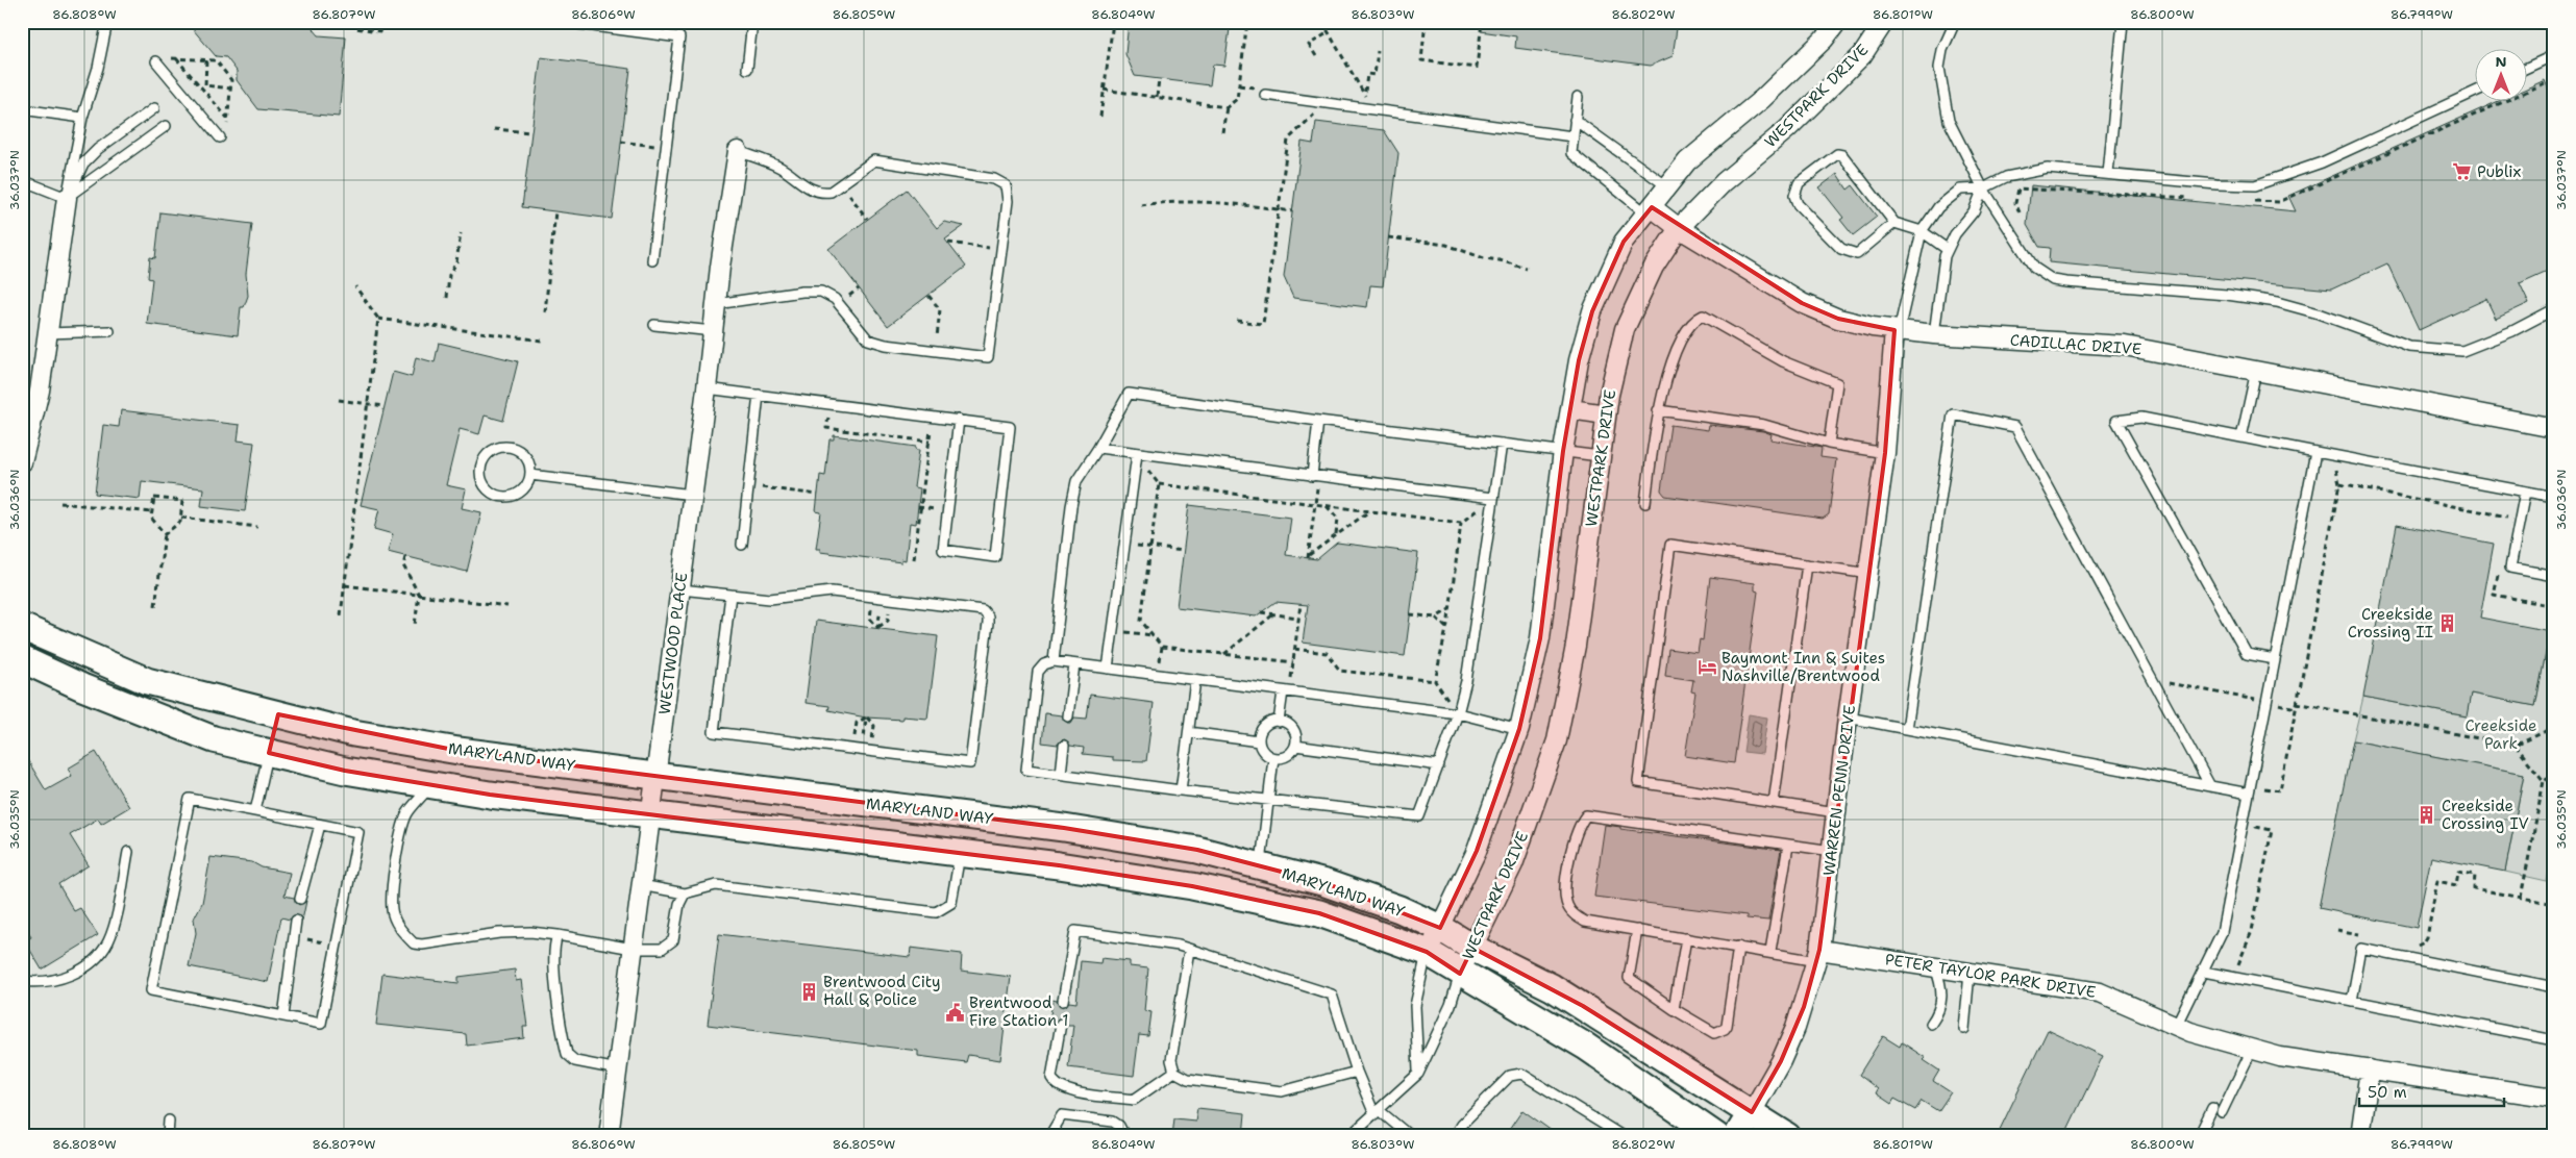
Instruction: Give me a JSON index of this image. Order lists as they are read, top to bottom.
{
  "streets": {
    "main road": ["MARYLAND WAY"],
    "street": [
      "WESTPARK DRIVE",
      "CADILLAC DRIVE",
      "WESTWOOD PLACE",
      "WARREN PENN DRIVE",
      "PETER TAYLOR PARK DRIVE"
    ]
  },
  "crossings": [
    ["WESTPARK DRIVE", "CADILLAC DRIVE"],
    ["WESTPARK DRIVE", "MARYLAND WAY"],
    ["CADILLAC DRIVE", "WARREN PENN DRIVE"],
    ["WESTWOOD PLACE", "MARYLAND WAY"],
    ["MARYLAND WAY", "WARREN PENN DRIVE"],
    ["WARREN PENN DRIVE", "PETER TAYLOR PARK DRIVE"]
  ],
  "parks": ["Creekside Park"],
  "places": {
    "supermarket": ["Publix"],
    "building": ["Creekside Crossing II", "Creekside Crossing IV", "Brentwood City Hall & Police"],
    "hotel": ["Baymont Inn & Suites Nashville/Brentwood"],
    "public building": ["Brentwood Fire Station 1"]
  },
  "scale_bar": "50 m",
  "north": "top",
  "coordinates": [
    "86.808°W",
    "86.807°W",
    "86.806°W",
    "86.805°W",
    "86.804°W",
    "86.803°W",
    "86.802°W",
    "86.801°W",
    "86.800°W",
    "86.799°W",
    "36.037°N",
    "36.036°N",
    "36.035°N"
  ]
}
